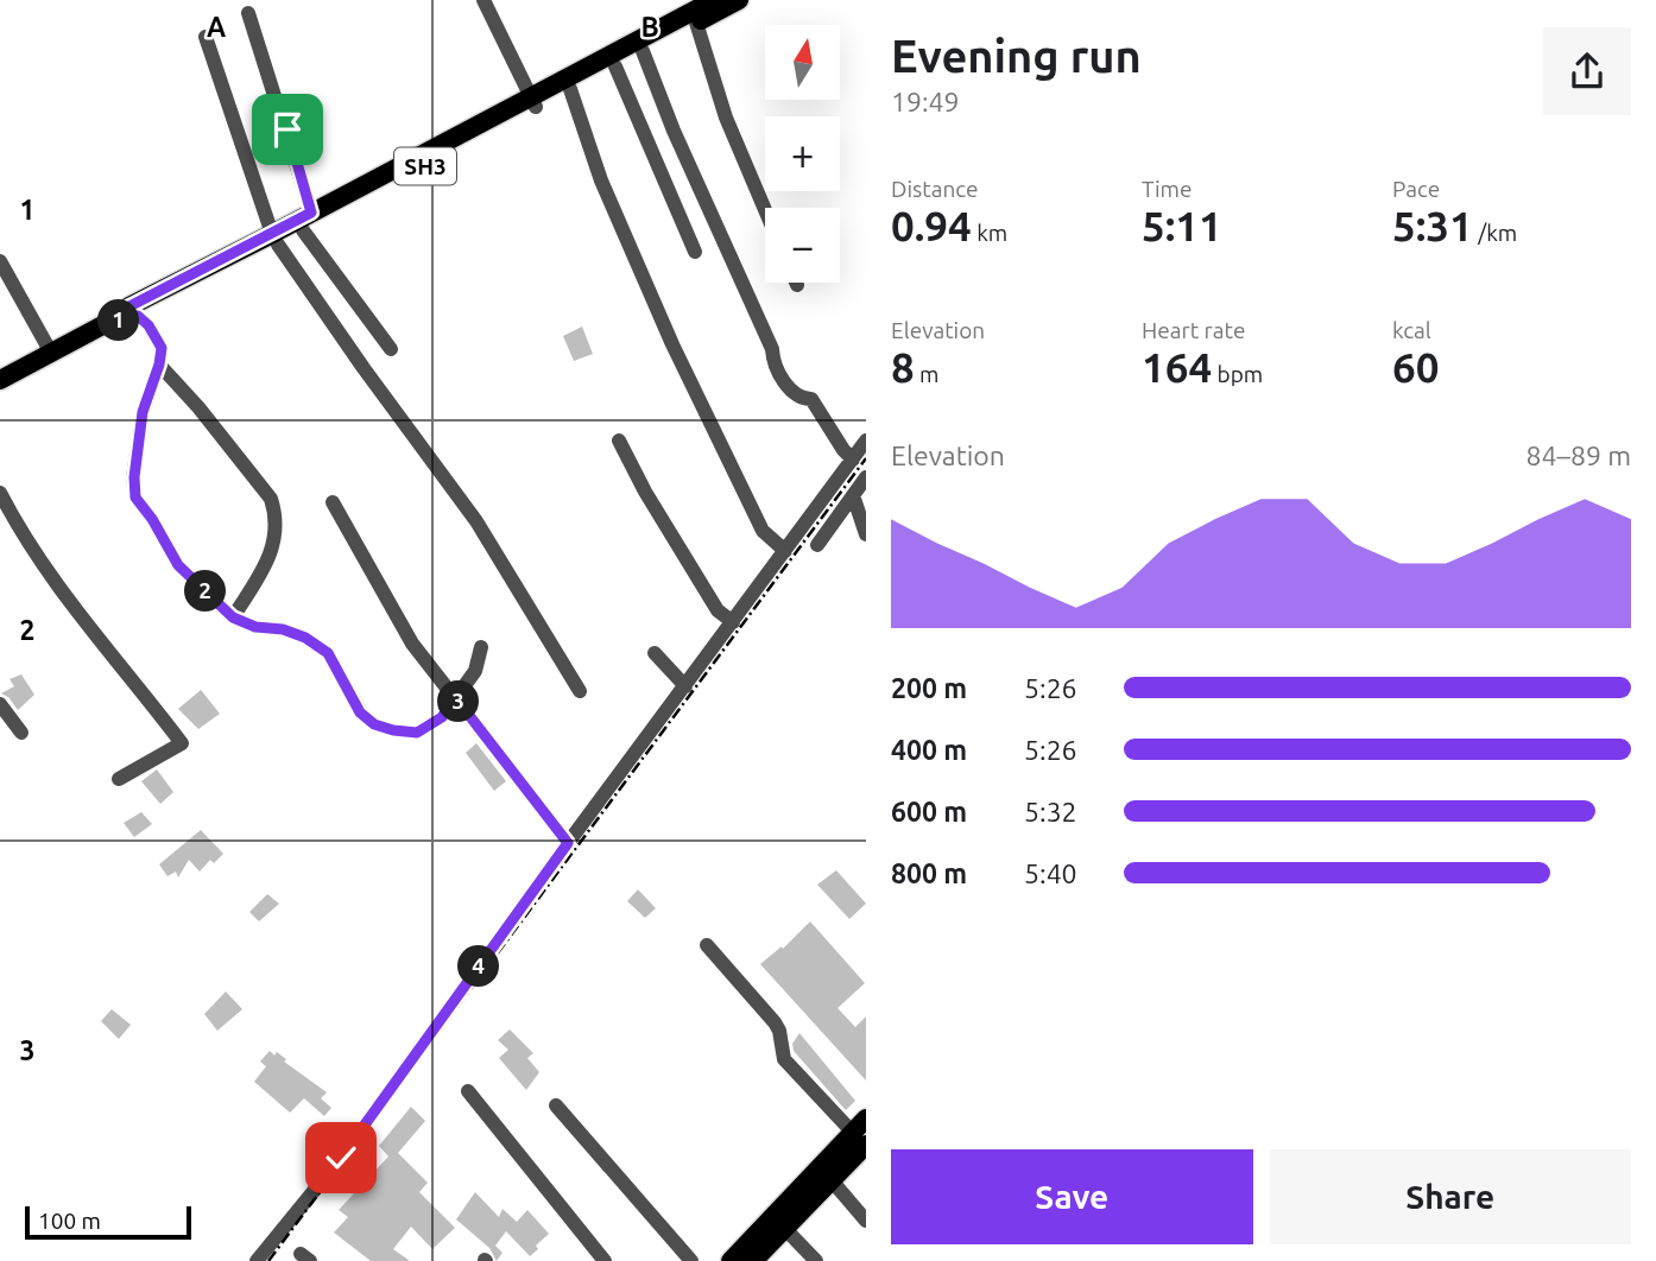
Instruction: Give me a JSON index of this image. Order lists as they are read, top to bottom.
{
  "streets": {
    "main road": ["SH3"]
  },
  "scale_bar": "100 m",
  "north": "top",
  "page": {
    "heading": ["Evening run", "19:49"],
    "map_buttons": ["+", "−"],
    "stats": [
      ["Distance", "0.94 km"],
      ["Time", "5:11"],
      ["Pace", "5:31 /km"],
      ["Elevation", "8 m"],
      ["Heart rate", "164 bpm"],
      ["kcal", "60"]
    ],
    "pins": [
      "1",
      "2",
      "3",
      "4"
    ],
    "chart": ["Elevation", "84–89 m"],
    "list": [
      {
        "name": "200 m",
        "note": "5:26"
      },
      {
        "name": "400 m",
        "note": "5:26"
      },
      {
        "name": "600 m",
        "note": "5:32"
      },
      {
        "name": "800 m",
        "note": "5:40"
      }
    ],
    "buttons": ["Save", "Share"],
    "scale": "100 m"
  },
  "grid": {
    "columns": ["A", "B"],
    "rows": ["1", "2", "3"]
  }
}
